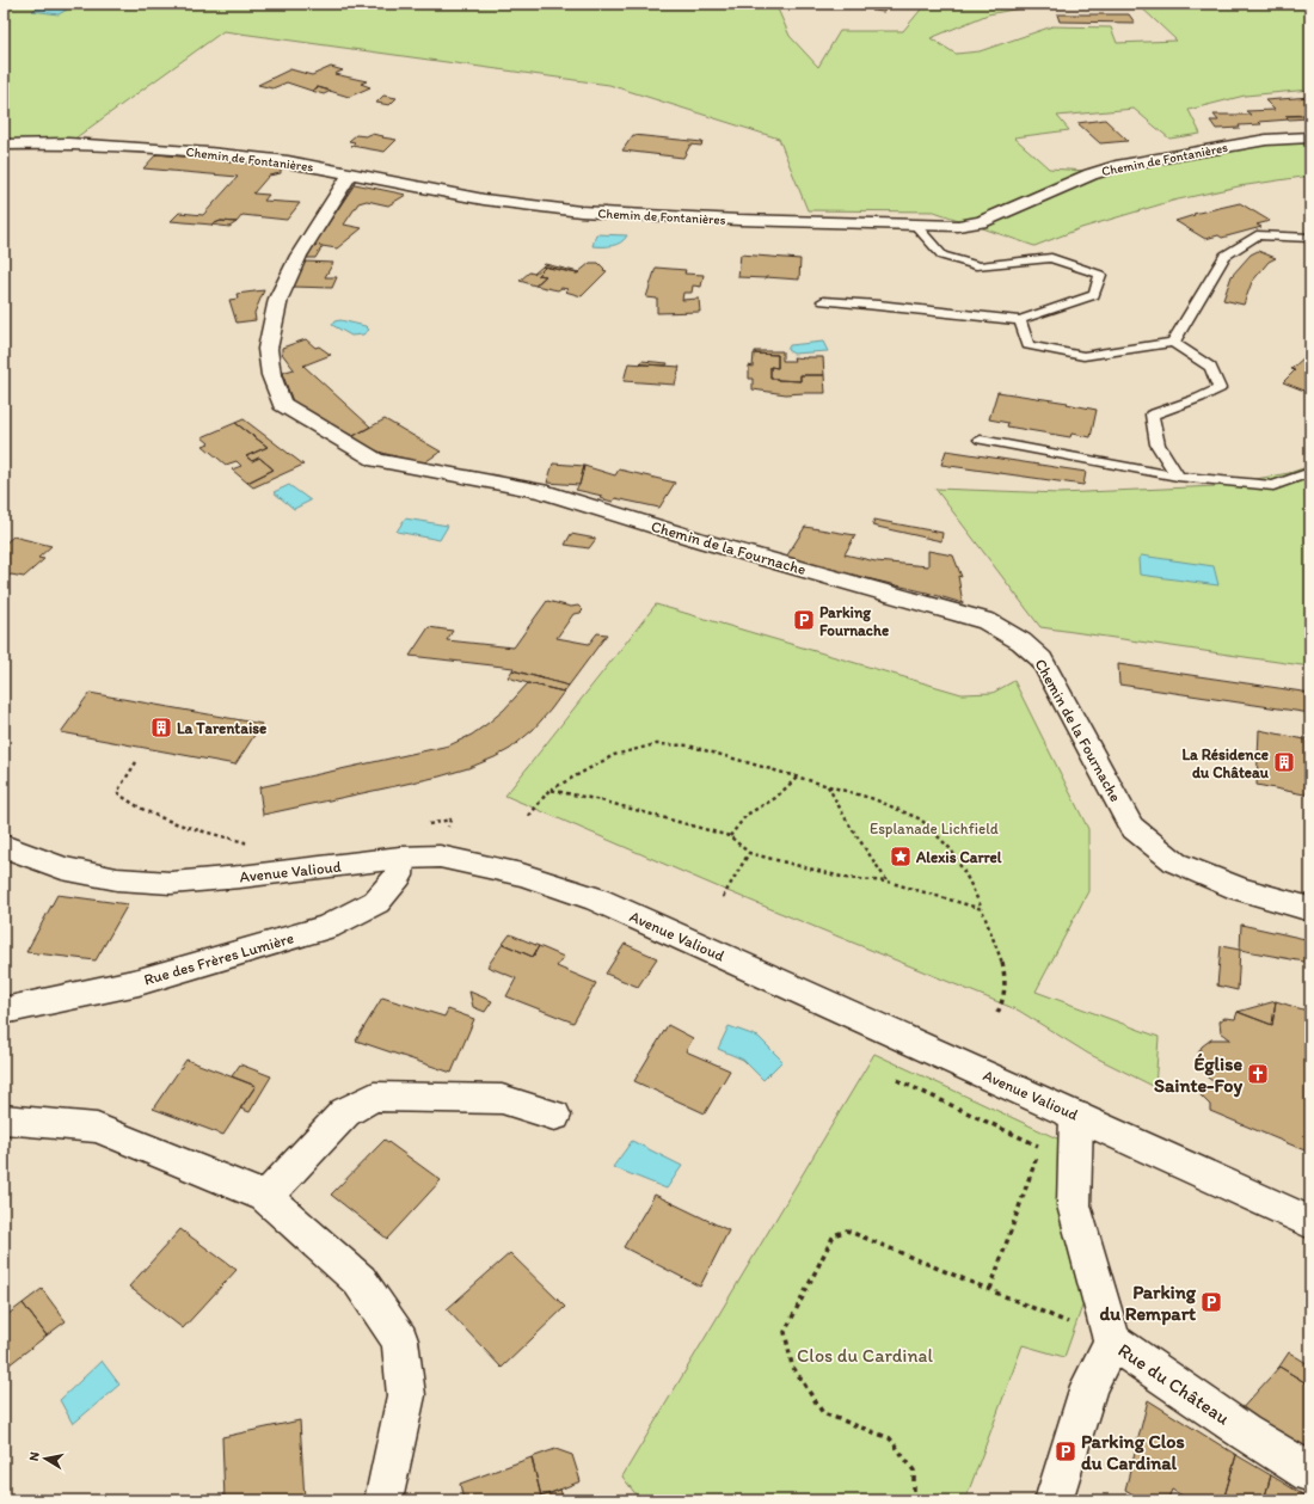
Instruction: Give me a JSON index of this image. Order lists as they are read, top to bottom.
{
  "streets": {
    "street": [
      "Chemin de Fontanières",
      "Chemin de la Fournache",
      "Avenue Valioud",
      "Rue des Frères Lumière",
      "Rue du Château"
    ]
  },
  "crossings": [
    ["Chemin de Fontanières", "Chemin de la Fournache"],
    ["Avenue Valioud", "Rue des Frères Lumière"],
    ["Avenue Valioud", "Rue du Château"]
  ],
  "parks": ["Esplanade Lichfield", "Clos du Cardinal"],
  "places": {
    "parking": ["Parking Fournache", "Parking du Rempart", "Parking Clos du Cardinal"],
    "building": ["La Tarentaise", "La Résidence du Château"],
    "place": ["Alexis Carrel"],
    "church": ["Église Sainte-Foy"]
  },
  "north": "left"
}
